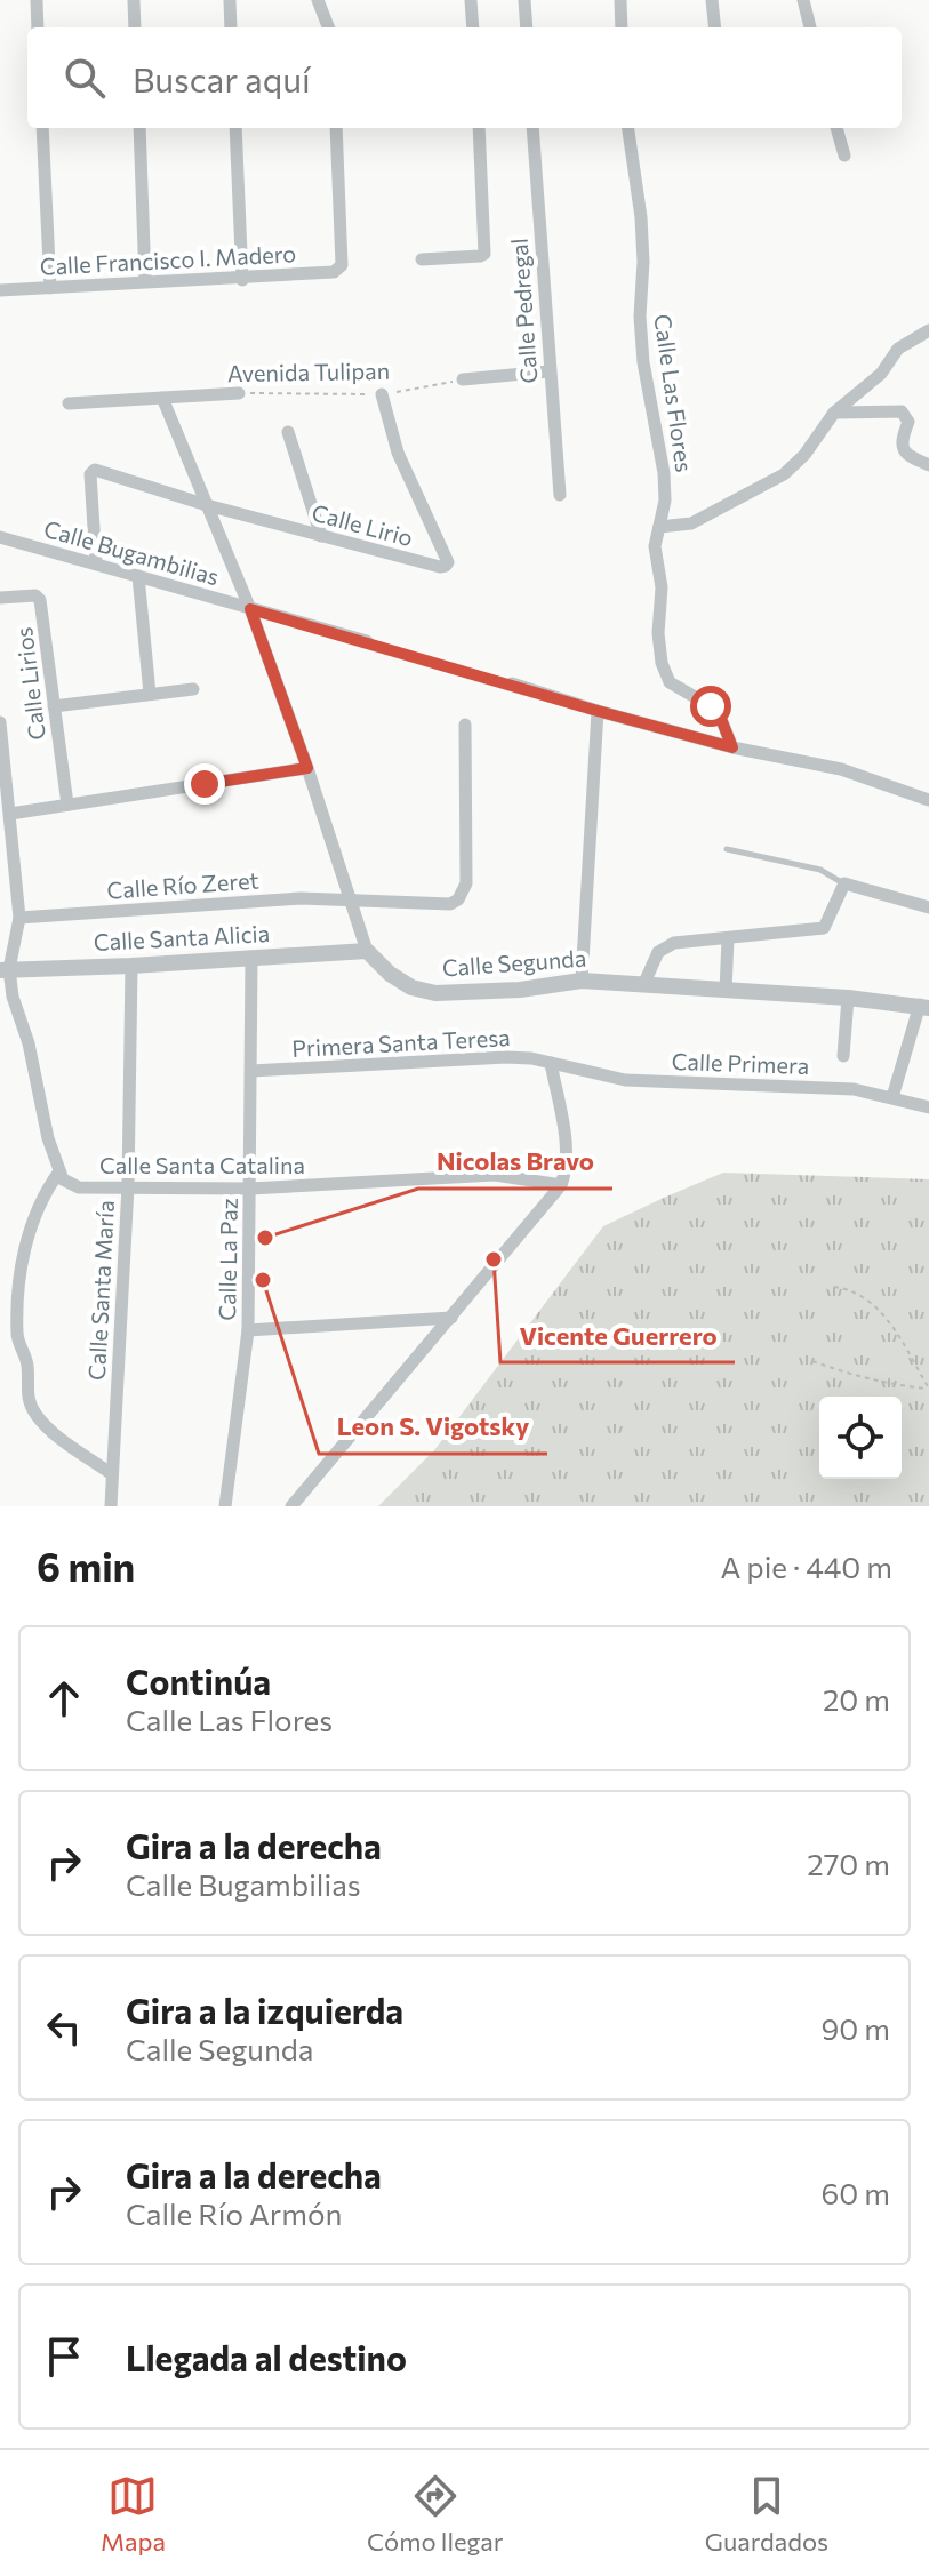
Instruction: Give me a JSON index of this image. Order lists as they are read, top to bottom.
{
  "streets": {
    "street": [
      "Calle Francisco I. Madero",
      "Calle Pedregal",
      "Avenida Tulipan",
      "Calle Las Flores",
      "Calle Lirio",
      "Calle Bugambilias",
      "Calle Lirios",
      "Calle Río Zeret",
      "Calle Santa Alicia",
      "Calle Segunda",
      "Primera Santa Teresa",
      "Calle Primera",
      "Calle Santa Catalina",
      "Calle La Paz",
      "Calle Santa María"
    ]
  },
  "crossings": [
    ["Avenida Tulipan", "Calle Lirio"],
    ["Avenida Tulipan", "Calle Bugambilias"],
    ["Calle Lirio", "Calle Bugambilias"],
    ["Calle Bugambilias", "Calle Segunda"],
    ["Calle Río Zeret", "Calle Segunda"],
    ["Calle Santa Alicia", "Calle Segunda"],
    ["Calle Santa Alicia", "Calle La Paz"],
    ["Calle Santa Alicia", "Calle Santa María"],
    ["Primera Santa Teresa", "Calle Primera"],
    ["Primera Santa Teresa", "Calle La Paz"],
    ["Calle Santa Catalina", "Calle La Paz"],
    ["Calle Santa Catalina", "Calle Santa María"]
  ],
  "places": ["Nicolas Bravo", "Vicente Guerrero", "Leon S. Vigotsky"],
  "page": {
    "search": "Buscar aquí",
    "heading": ["6 min", "A pie · 440 m"],
    "list": [
      ["Continúa", "Calle Las Flores", "20 m"],
      ["Gira a la derecha", "Calle Bugambilias", "270 m"],
      ["Gira a la izquierda", "Calle Segunda", "90 m"],
      ["Gira a la derecha", "Calle Río Armón", "60 m"],
      "Llegada al destino"
    ],
    "nav": ["Mapa", "Cómo llegar", "Guardados"]
  }
}
